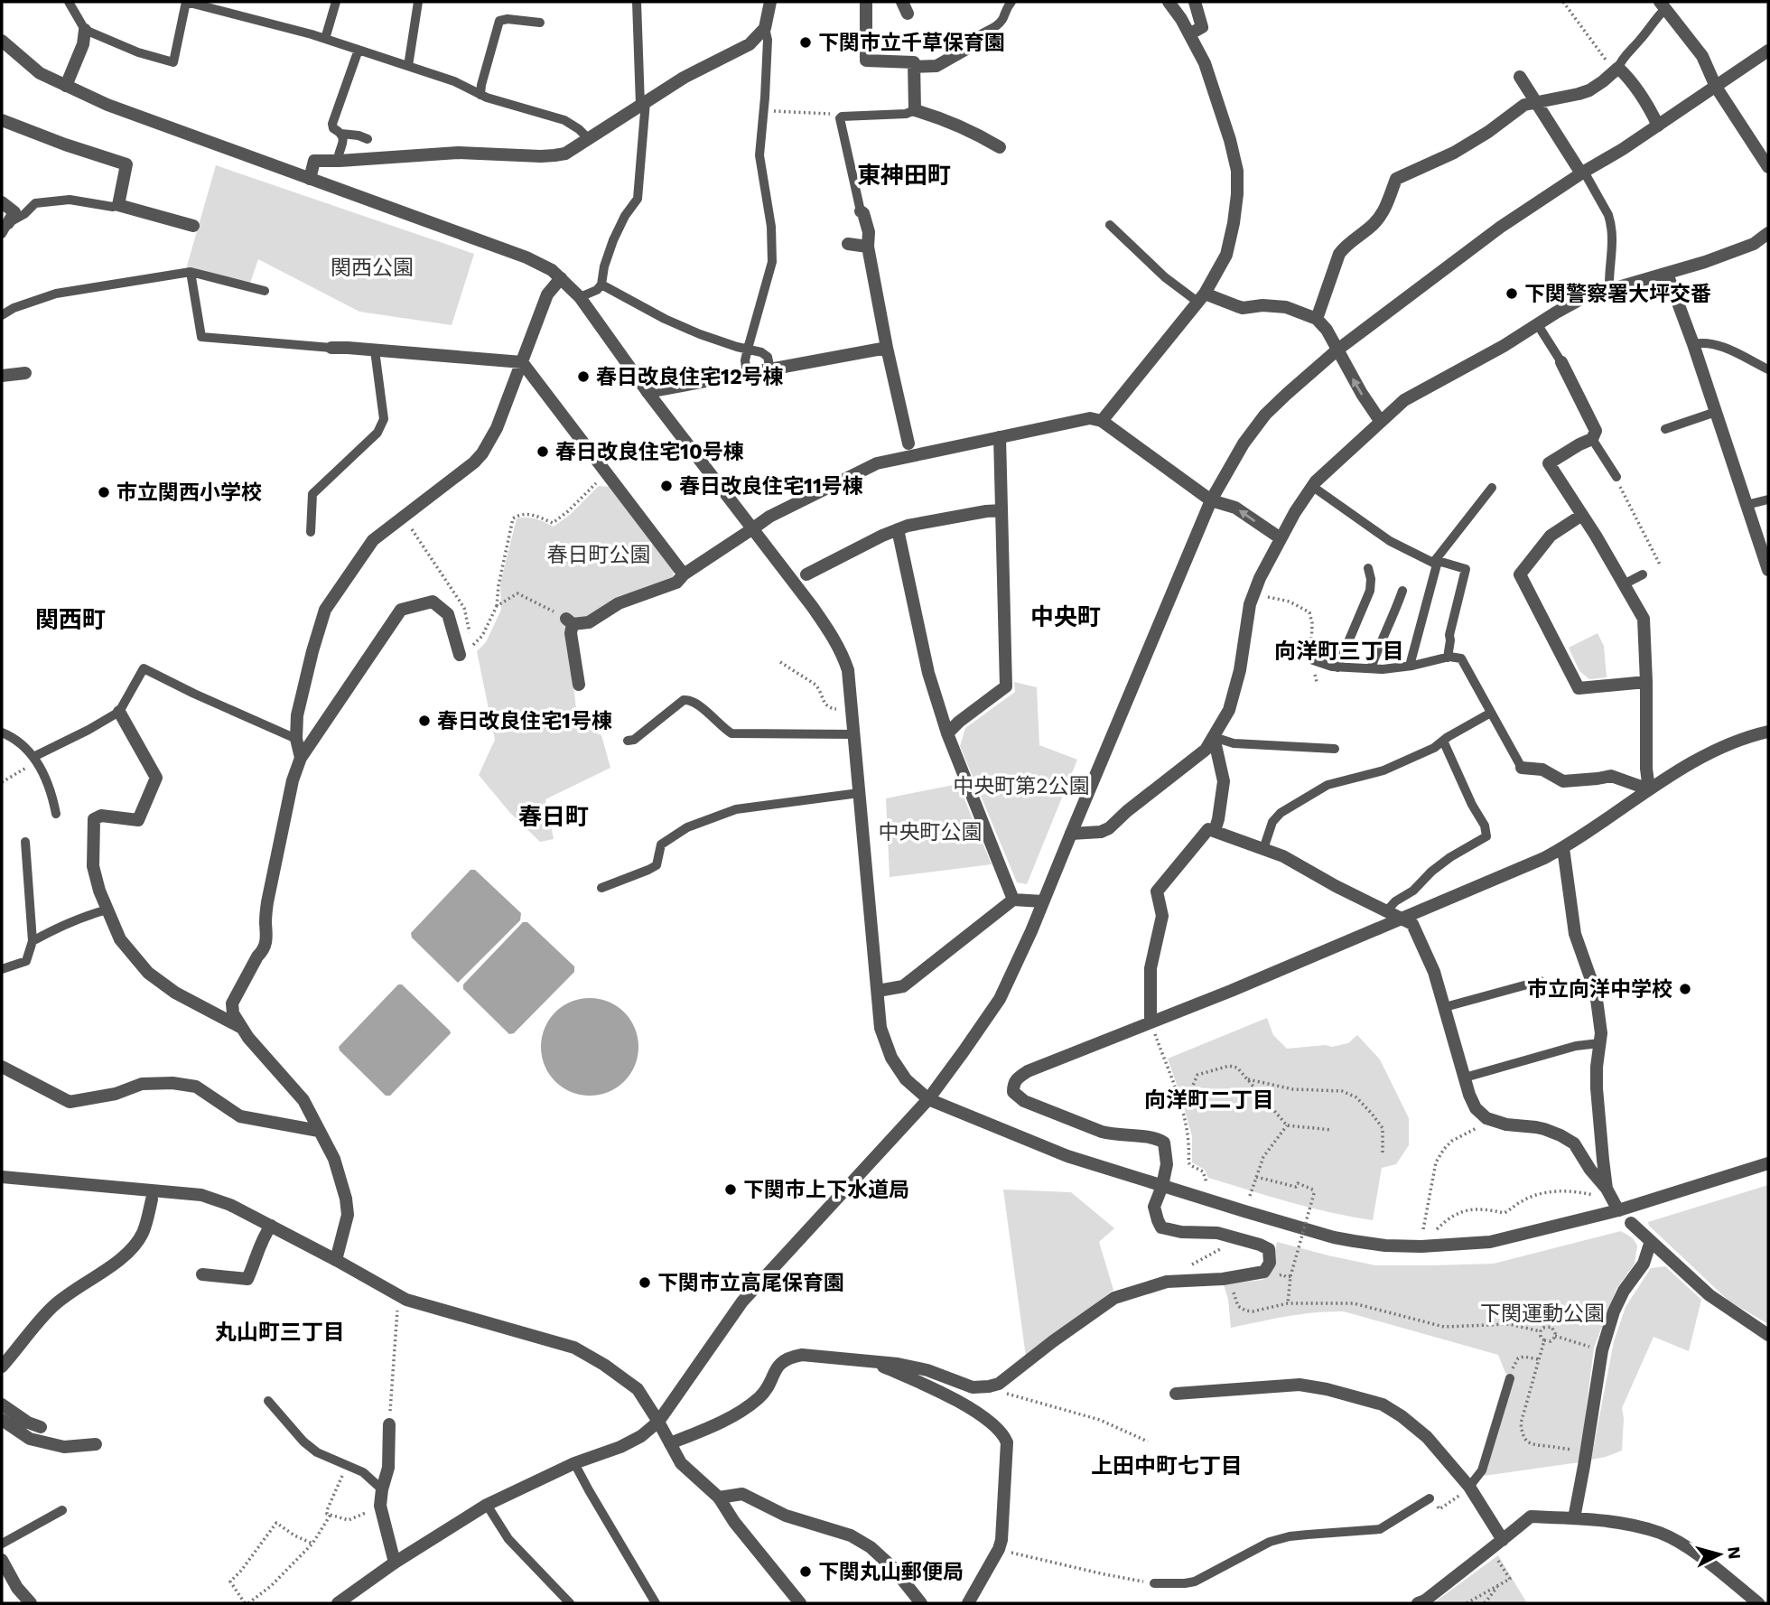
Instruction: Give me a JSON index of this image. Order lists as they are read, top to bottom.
{
  "districts": [
    "東神田町",
    "中央町",
    "関西町",
    "向洋町三丁目",
    "春日町",
    "向洋町二丁目",
    "丸山町三丁目",
    "上田中町七丁目"
  ],
  "parks": [
    "関西公園",
    "春日町公園",
    "中央町第2公園",
    "中央町公園",
    "下関運動公園"
  ],
  "places": [
    "下関市立千草保育園",
    "下関警察署大坪交番",
    "春日改良住宅12号棟",
    "春日改良住宅10号棟",
    "春日改良住宅11号棟",
    "市立関西小学校",
    "春日改良住宅1号棟",
    "市立向洋中学校",
    "下関市上下水道局",
    "下関市立高尾保育園",
    "下関丸山郵便局"
  ],
  "north": "right"
}
